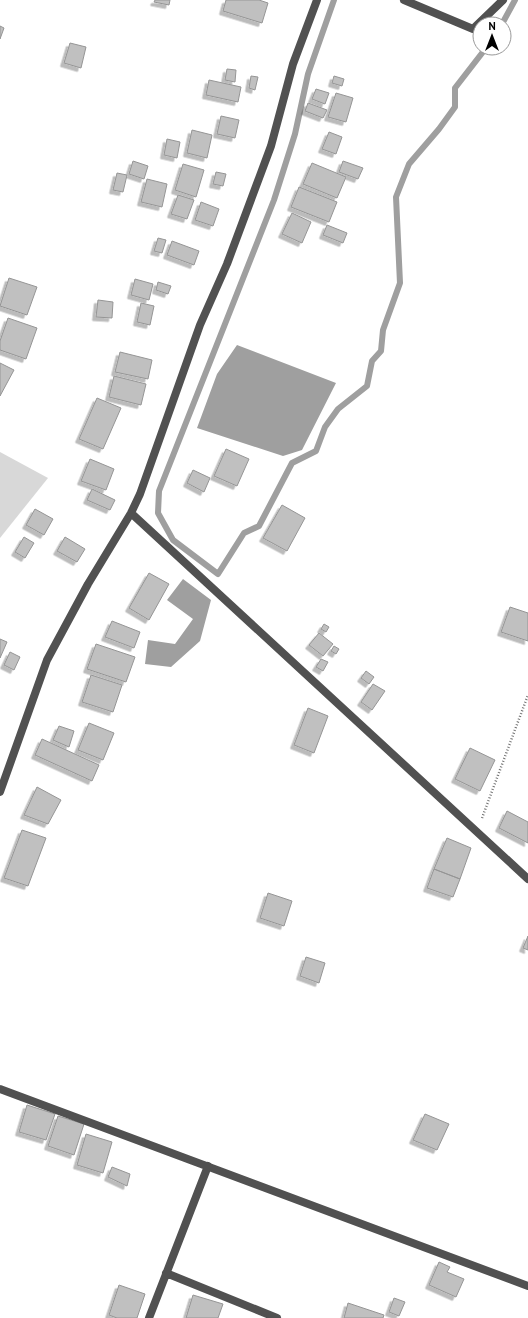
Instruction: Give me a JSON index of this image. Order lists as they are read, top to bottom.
{
  "north": "top"
}
